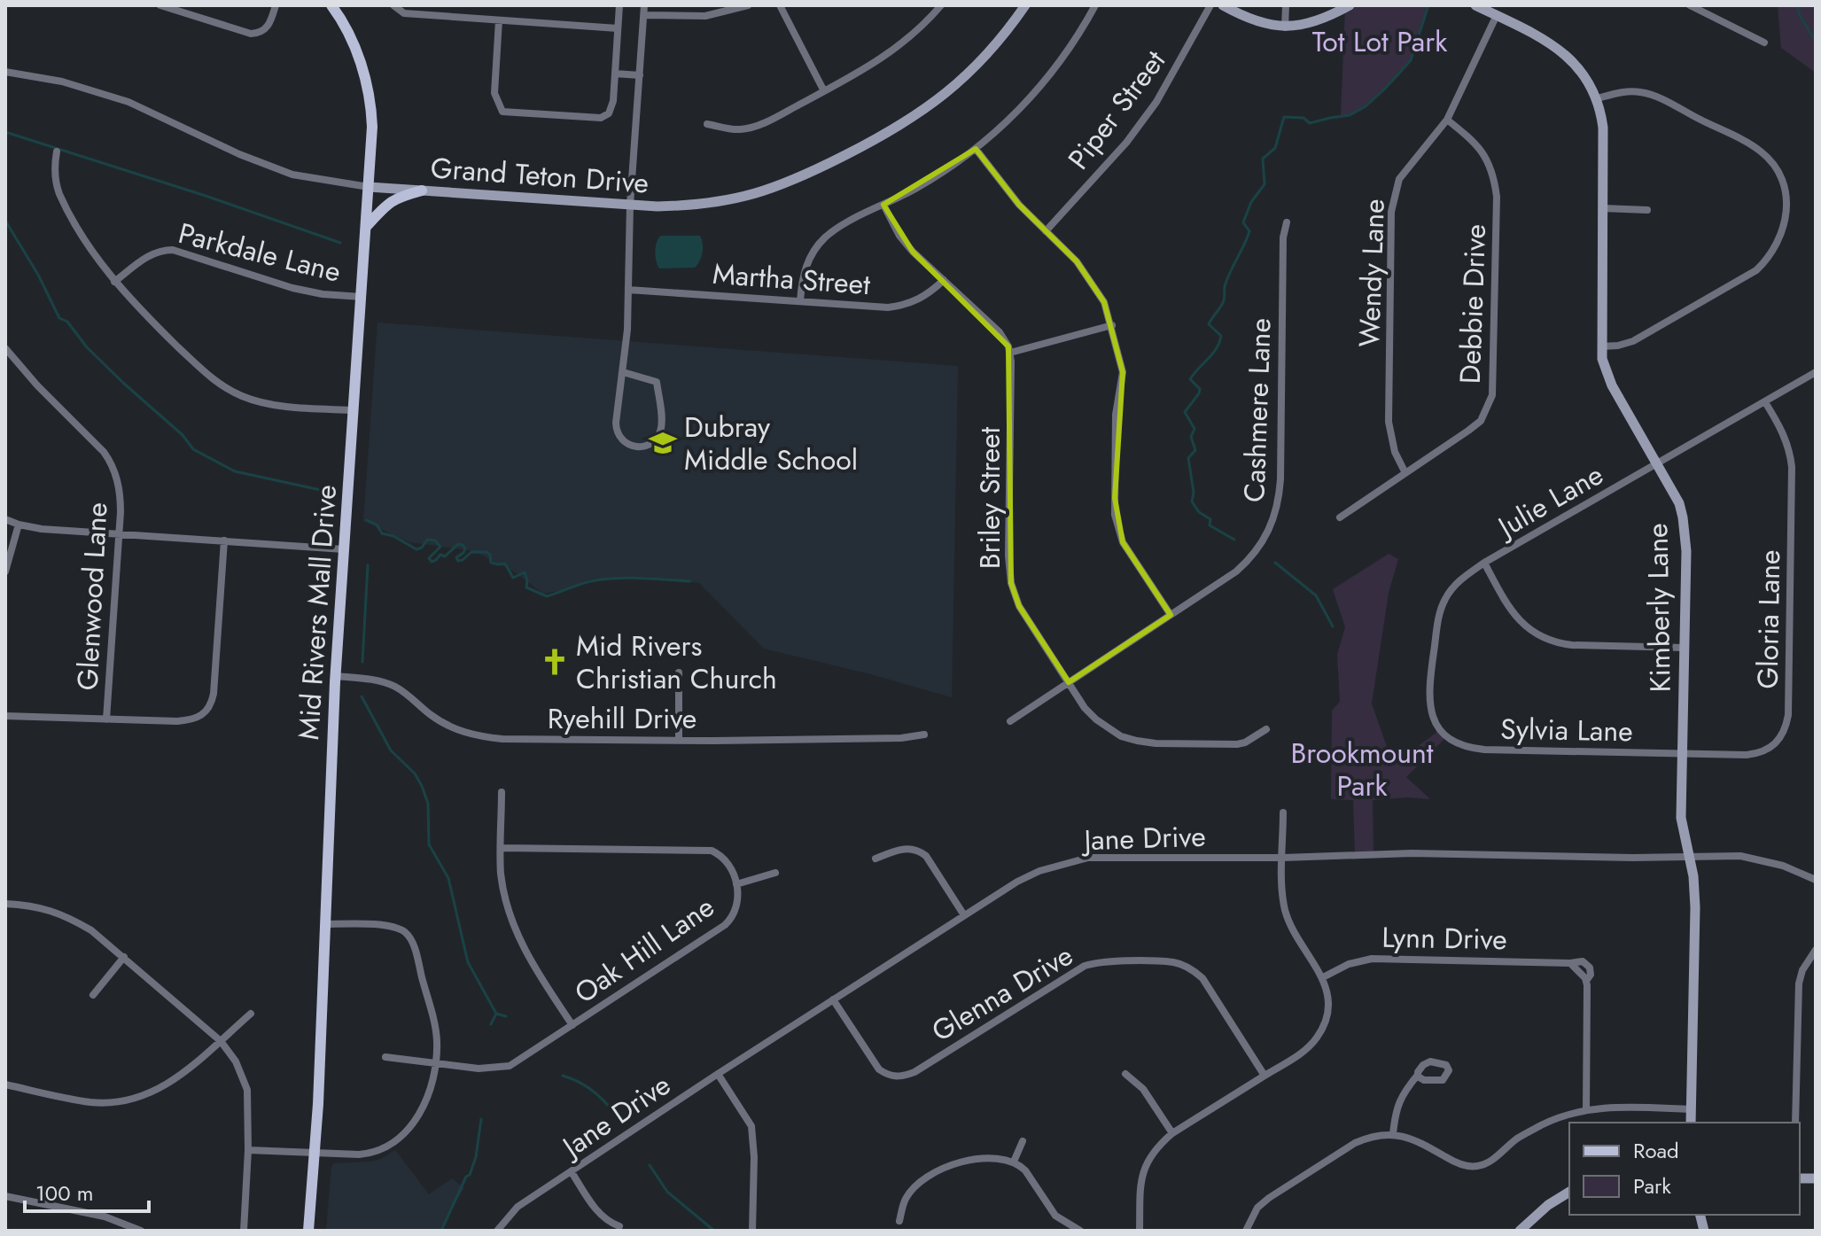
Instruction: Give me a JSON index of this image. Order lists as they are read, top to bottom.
{
  "streets": {
    "main road": ["Mid Rivers Mall Drive"],
    "street": [
      "Piper Street",
      "Grand Teton Drive",
      "Parkdale Lane",
      "Wendy Lane",
      "Martha Street",
      "Debbie Drive",
      "Cashmere Lane",
      "Briley Street",
      "Julie Lane",
      "Glenwood Lane",
      "Kimberly Lane",
      "Gloria Lane",
      "Ryehill Drive",
      "Sylvia Lane",
      "Jane Drive",
      "Lynn Drive",
      "Oak Hill Lane",
      "Glenna Drive"
    ]
  },
  "crossings": [
    ["Grand Teton Drive", "Mid Rivers Mall Drive"],
    ["Parkdale Lane", "Mid Rivers Mall Drive"],
    ["Wendy Lane", "Debbie Drive"],
    ["Wendy Lane", "Kimberly Lane"],
    ["Cashmere Lane", "Briley Street"],
    ["Julie Lane", "Kimberly Lane"],
    ["Julie Lane", "Gloria Lane"],
    ["Julie Lane", "Sylvia Lane"],
    ["Kimberly Lane", "Gloria Lane"],
    ["Kimberly Lane", "Sylvia Lane"],
    ["Kimberly Lane", "Jane Drive"],
    ["Mid Rivers Mall Drive", "Ryehill Drive"],
    ["Gloria Lane", "Sylvia Lane"],
    ["Jane Drive", "Glenna Drive"]
  ],
  "parks": ["Tot Lot Park", "Brookmount Park"],
  "places": {
    "school or university": ["Dubray Middle School"],
    "church": ["Mid Rivers Christian Church"]
  },
  "legend": ["Road", "Park"],
  "scale_bar": "100 m"
}
